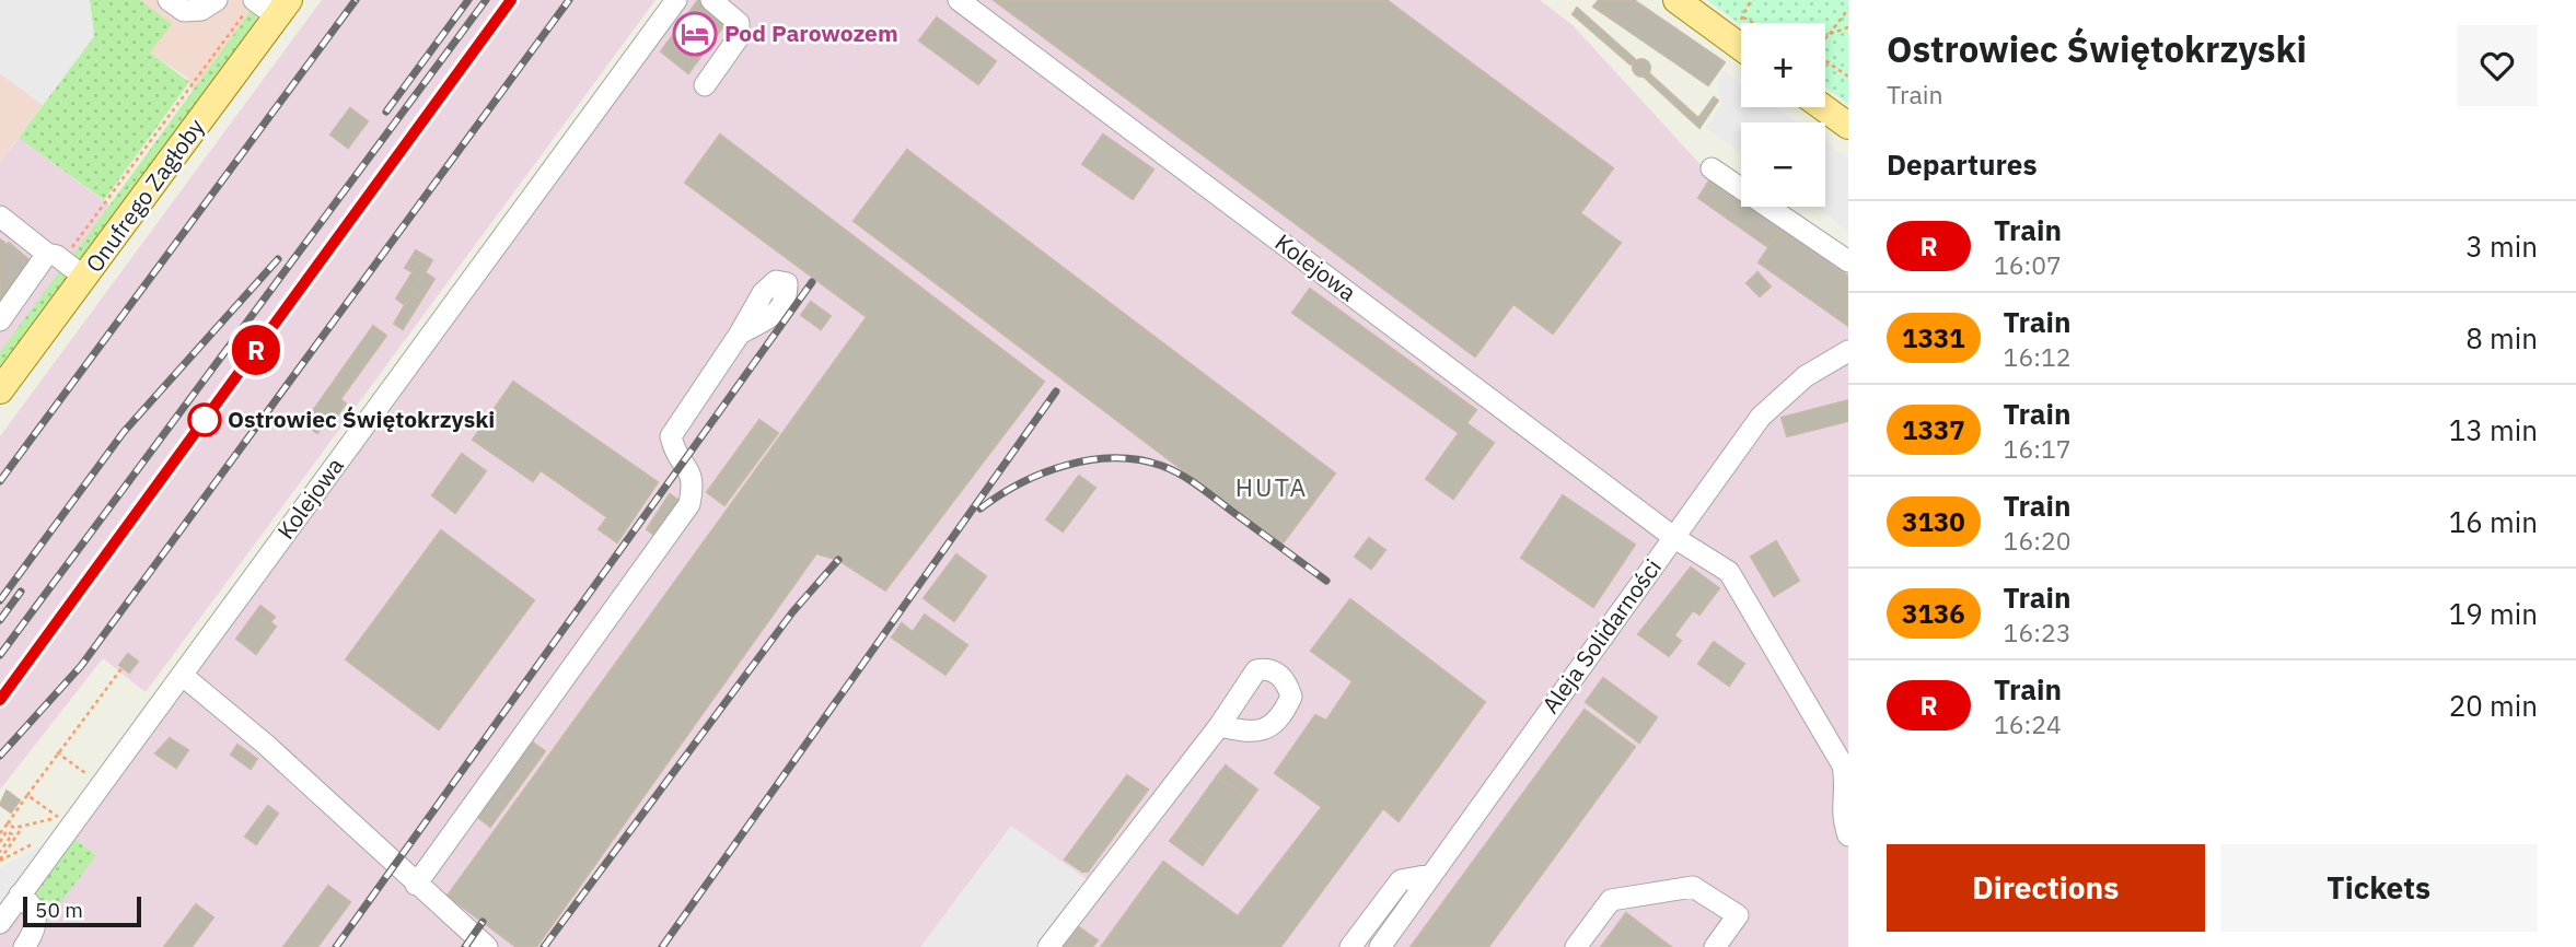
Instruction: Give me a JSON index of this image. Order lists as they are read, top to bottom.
{
  "streets": {
    "main road": ["Onufrego Zagłoby"],
    "street": ["Kolejowa", "Aleja Solidarności"]
  },
  "crossings": [
    ["Kolejowa", "Aleja Solidarności"]
  ],
  "districts": ["HUTA"],
  "places": {
    "hotel": ["Pod Parowozem"],
    "other": ["Ostrowiec Świętokrzyski"]
  },
  "scale_bar": "50 m",
  "page": {
    "on_map": "R",
    "heading": [
      ["Ostrowiec Świętokrzyski", "Train"],
      "Departures"
    ],
    "map_buttons": ["+", "−"],
    "list": [
      {
        "mark": "R",
        "name": "Train",
        "note": "16:07",
        "value": "3 min"
      },
      {
        "mark": "1331",
        "name": "Train",
        "note": "16:12",
        "value": "8 min"
      },
      {
        "mark": "1337",
        "name": "Train",
        "note": "16:17",
        "value": "13 min"
      },
      {
        "mark": "3130",
        "name": "Train",
        "note": "16:20",
        "value": "16 min"
      },
      {
        "mark": "3136",
        "name": "Train",
        "note": "16:23",
        "value": "19 min"
      },
      {
        "mark": "R",
        "name": "Train",
        "note": "16:24",
        "value": "20 min"
      }
    ],
    "buttons": ["Directions", "Tickets"],
    "scale": "50 m"
  }
}
